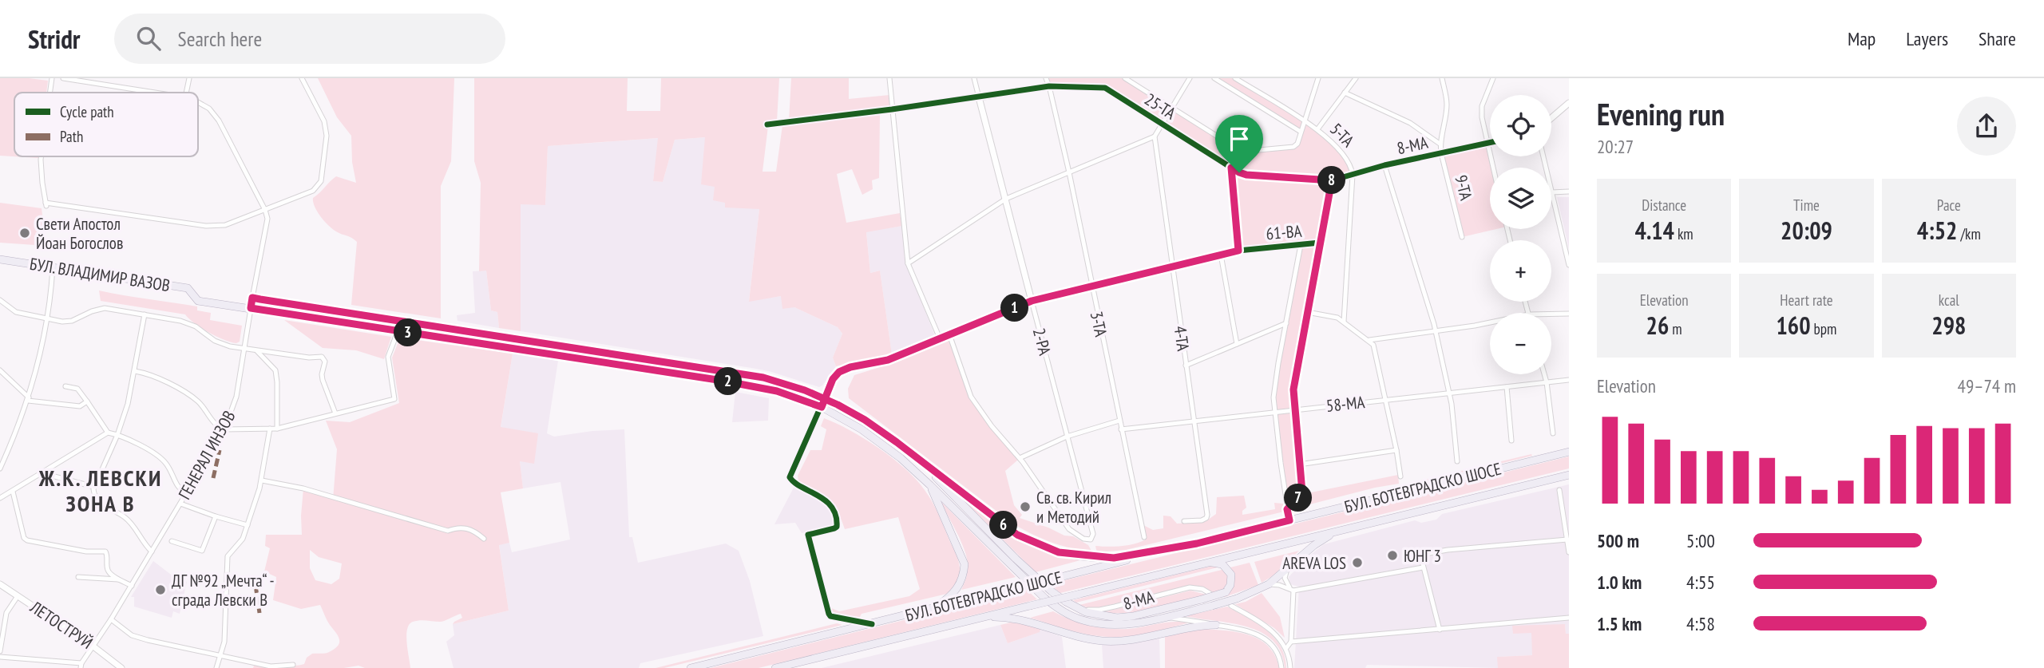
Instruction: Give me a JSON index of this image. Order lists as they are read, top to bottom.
{
  "streets": {
    "main road": ["БУЛ. ВЛАДИМИР ВАЗОВ", "БУЛ. БОТЕВГРАДСКО ШОСЕ"],
    "street": [
      "25-ТА",
      "5-ТА",
      "8-МА",
      "9-ТА",
      "61-ВА",
      "3-ТА",
      "4-ТА",
      "2-РА",
      "58-МА",
      "ГЕНЕРАЛ ИНЗОВ",
      "ЛЕТОСТРУЙ"
    ]
  },
  "crossings": [
    ["25-ТА", "8-МА"],
    ["25-ТА", "3-ТА"],
    ["25-ТА", "2-РА"],
    ["5-ТА", "8-МА"],
    ["8-МА", "9-ТА"],
    ["8-МА", "БУЛ. ВЛАДИМИР ВАЗОВ"],
    ["61-ВА", "БУЛ. ВЛАДИМИР ВАЗОВ"],
    ["61-ВА", "3-ТА"],
    ["61-ВА", "4-ТА"],
    ["61-ВА", "2-РА"],
    ["БУЛ. ВЛАДИМИР ВАЗОВ", "ГЕНЕРАЛ ИНЗОВ"],
    ["БУЛ. ВЛАДИМИР ВАЗОВ", "БУЛ. БОТЕВГРАДСКО ШОСЕ"],
    ["3-ТА", "58-МА"],
    ["4-ТА", "58-МА"],
    ["ГЕНЕРАЛ ИНЗОВ", "ЛЕТОСТРУЙ"]
  ],
  "districts": ["Ж.К. ЛЕВСКИ ЗОНА В"],
  "places": [
    "Свети Апостол Йоан Богослов",
    "Св. св. Кирил и Методий",
    "ЮНГ 3",
    "AREVA LOS",
    "ДГ №92 „Мечта“ - сграда Левски В"
  ],
  "legend": ["Cycle path", "Path"],
  "page": {
    "header": "Stridr",
    "search": "Search here",
    "nav": ["Map", "Layers", "Share"],
    "heading": ["Evening run", "20:27"],
    "map_buttons": ["+", "−"],
    "pins": [
      "8",
      "1",
      "3",
      "2",
      "7",
      "6"
    ],
    "stats": [
      ["Distance", "4.14 km"],
      ["Time", "20:09"],
      ["Pace", "4:52 /km"],
      ["Elevation", "26 m"],
      ["Heart rate", "160 bpm"],
      ["kcal", "298"]
    ],
    "chart": ["Elevation", "49–74 m"],
    "list": [
      {
        "name": "500 m",
        "note": "5:00"
      },
      {
        "name": "1.0 km",
        "note": "4:55"
      },
      {
        "name": "1.5 km",
        "note": "4:58"
      }
    ]
  }
}
